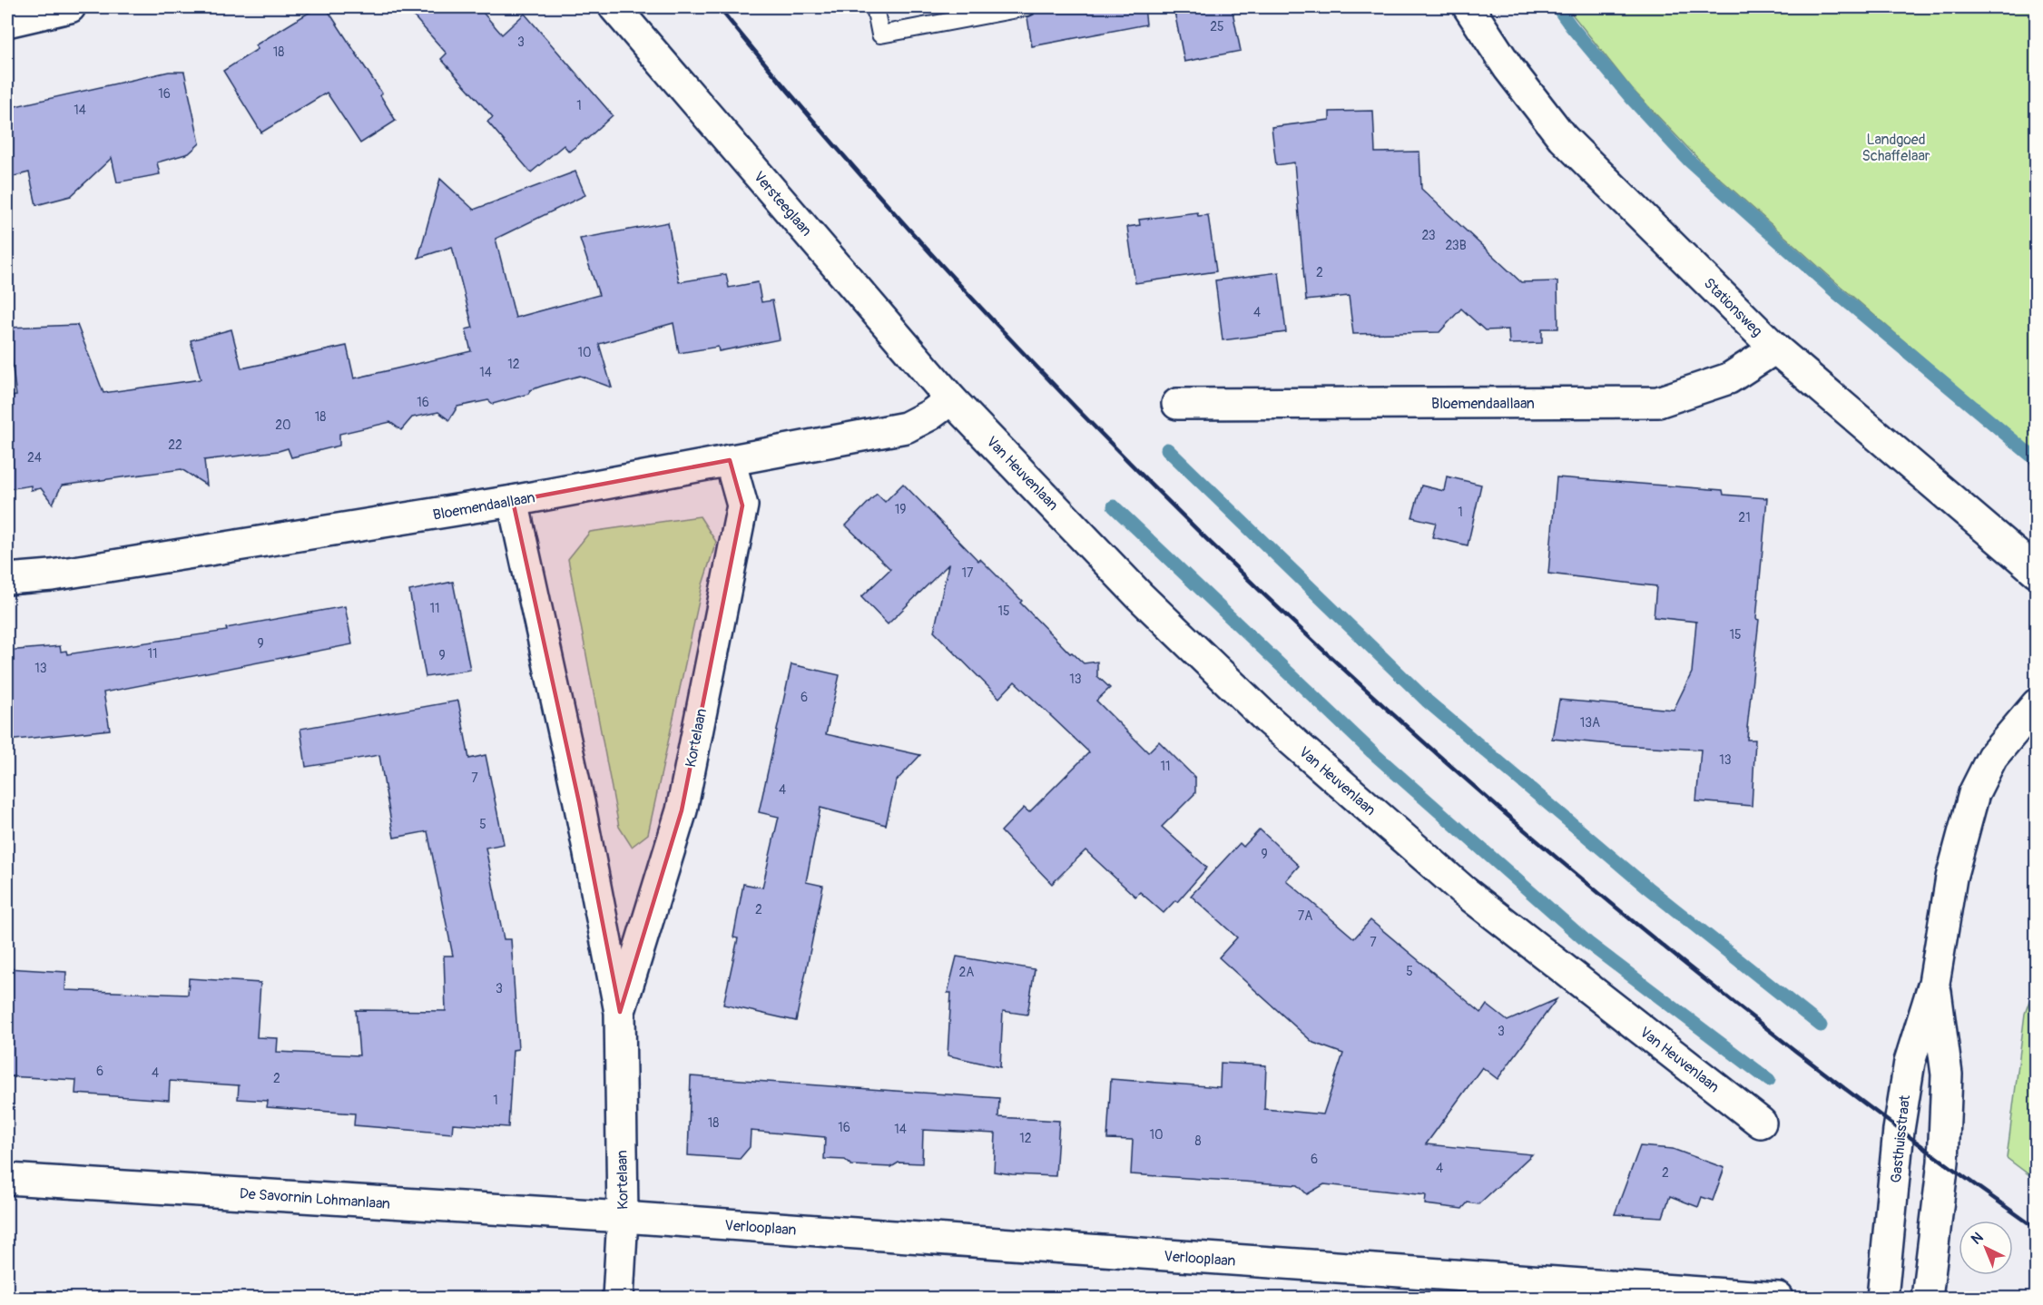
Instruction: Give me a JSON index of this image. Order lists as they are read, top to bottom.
{
  "streets": {
    "street": [
      "Versteeglaan",
      "Stationsweg",
      "Bloemendaallaan",
      "Van Heuvenlaan",
      "Kortelaan",
      "Gasthuisstraat",
      "De Savornin Lohmanlaan",
      "Verlooplaan"
    ]
  },
  "crossings": [
    ["Versteeglaan", "Bloemendaallaan"],
    ["Versteeglaan", "Van Heuvenlaan"],
    ["Stationsweg", "Bloemendaallaan"],
    ["Bloemendaallaan", "Van Heuvenlaan"],
    ["Bloemendaallaan", "Kortelaan"],
    ["Kortelaan", "De Savornin Lohmanlaan"],
    ["Kortelaan", "Verlooplaan"],
    ["De Savornin Lohmanlaan", "Verlooplaan"]
  ],
  "parks": ["Landgoed Schaffelaar"],
  "house_numbers": [
    "25",
    "3",
    "18",
    "16",
    "1",
    "14",
    "23",
    "23B",
    "2",
    "4",
    "10",
    "12",
    "14",
    "16",
    "18",
    "20",
    "22",
    "24",
    "19",
    "1",
    "21",
    "17",
    "11",
    "15",
    "15",
    "9",
    "11",
    "9",
    "13",
    "13",
    "6",
    "13A",
    "13",
    "11",
    "7",
    "4",
    "5",
    "9",
    "2",
    "7A",
    "7",
    "5",
    "2A",
    "3",
    "3",
    "6",
    "4",
    "2",
    "1",
    "18",
    "16",
    "14",
    "10",
    "12",
    "8",
    "6",
    "4",
    "2"
  ],
  "north": "top left"
}
